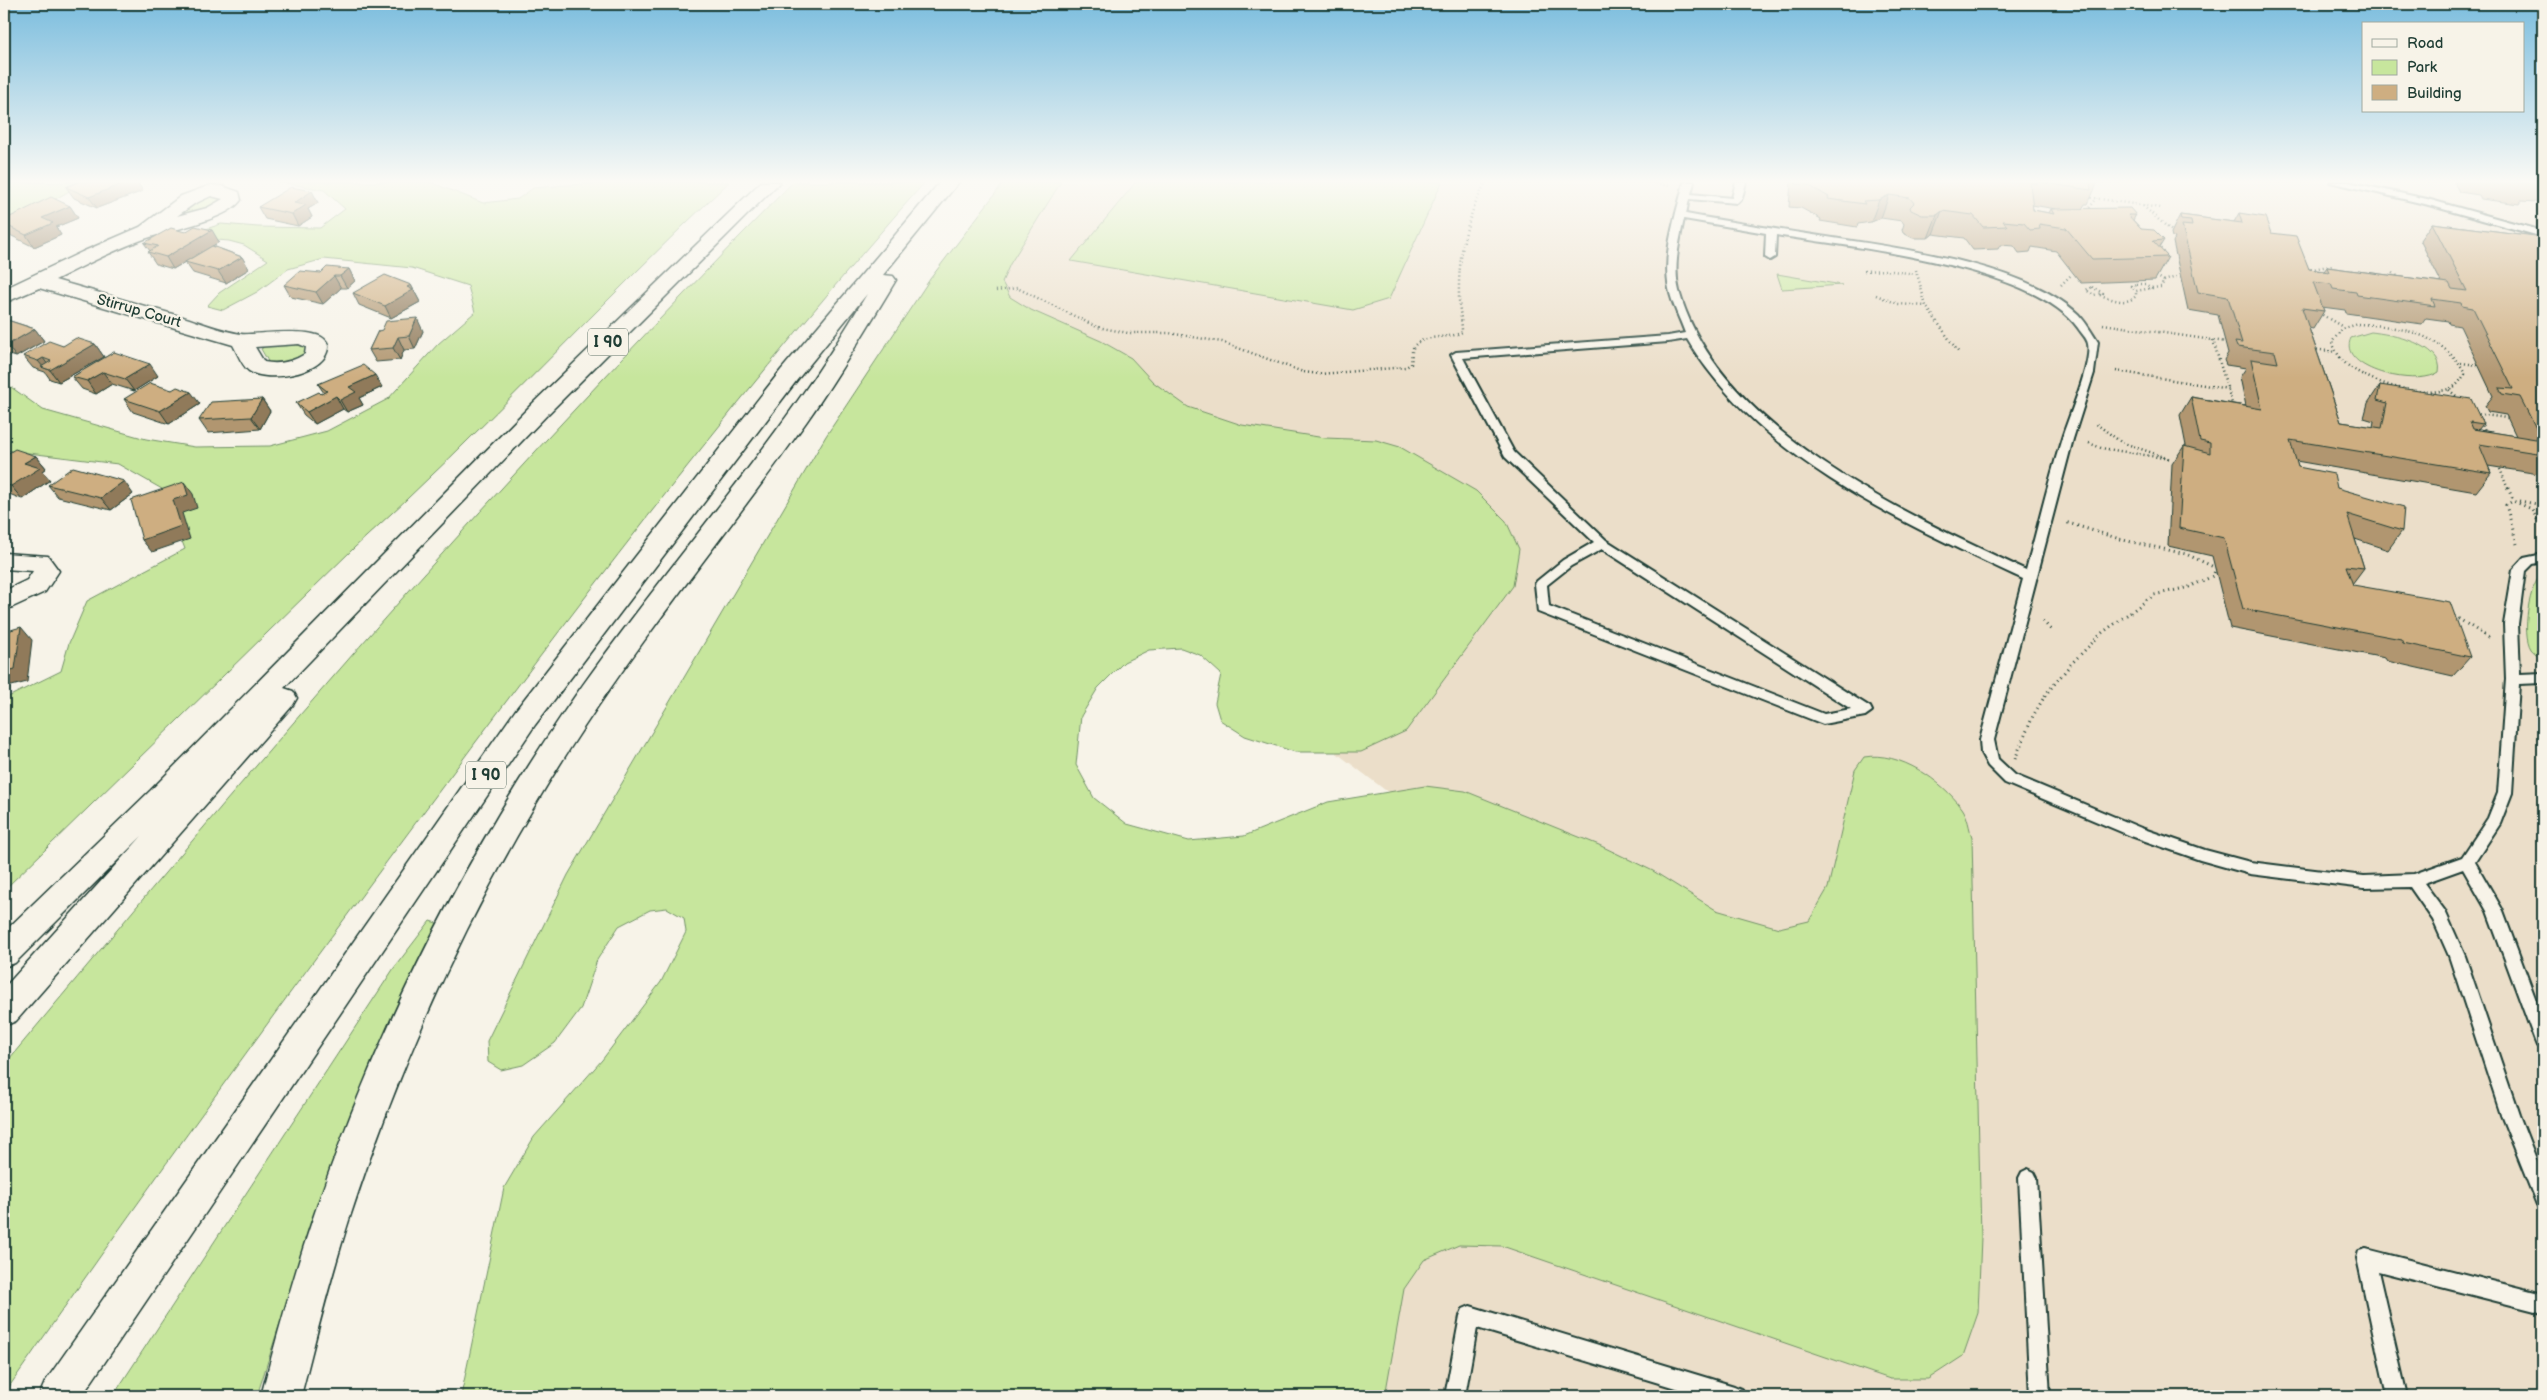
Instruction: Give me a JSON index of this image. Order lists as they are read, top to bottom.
{
  "streets": {
    "main road": ["Stirrup Court", "I 90"]
  },
  "legend": ["Road", "Park", "Building"]
}
